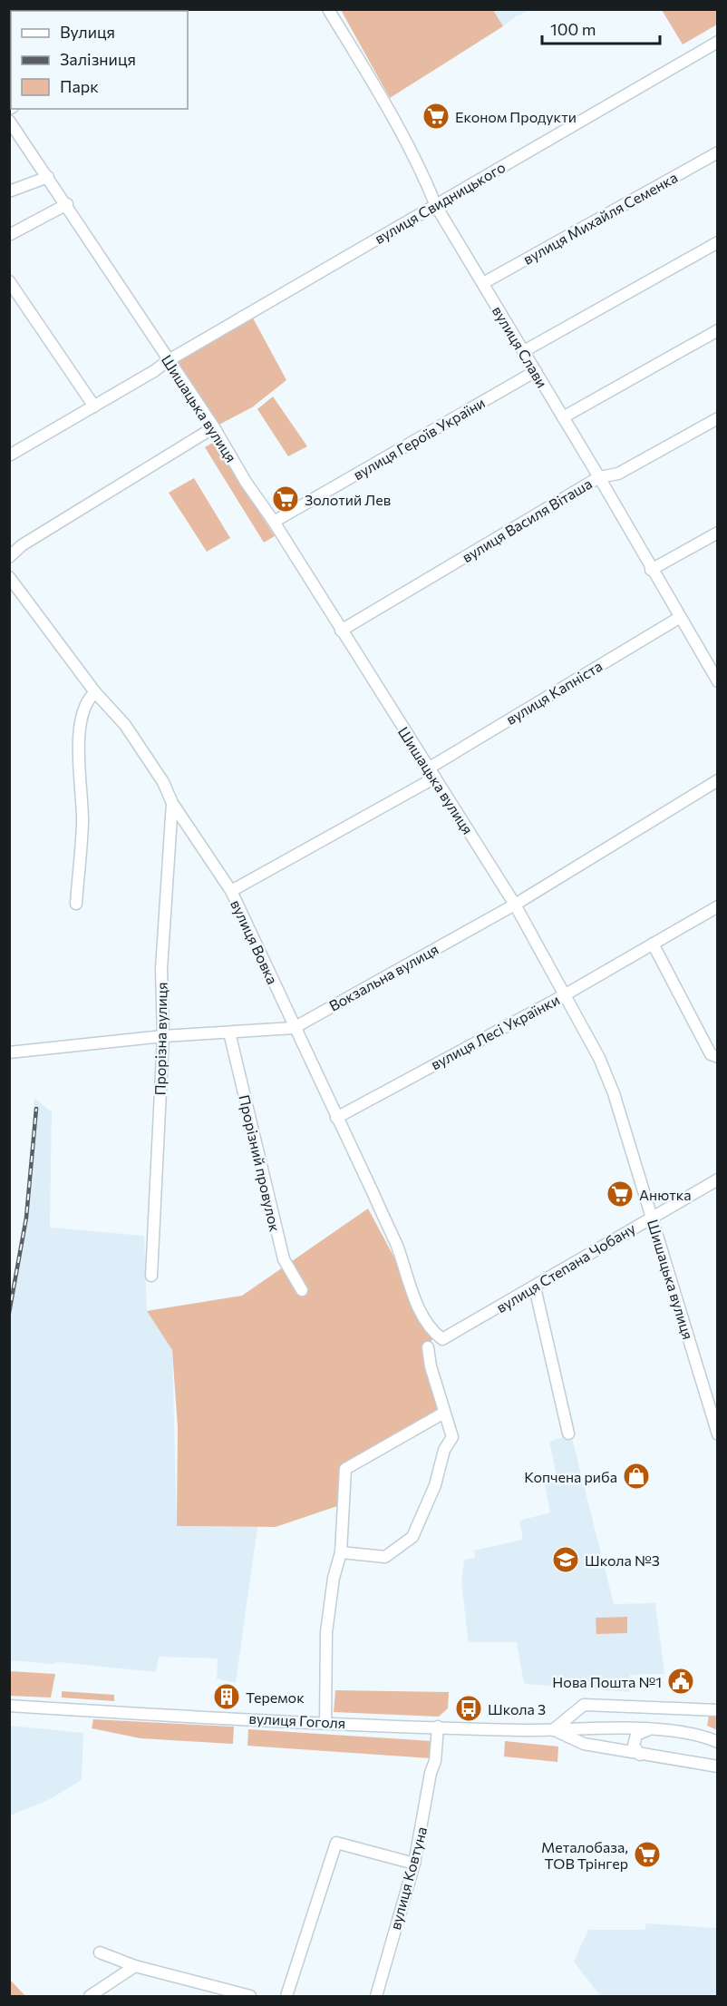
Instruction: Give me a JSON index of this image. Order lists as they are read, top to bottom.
{
  "streets": {
    "street": [
      "вулиця Свидницького",
      "вулиця Михайля Семенка",
      "вулиця Слави",
      "Шишацька вулиця",
      "вулиця Героїв України",
      "вулиця Василя Віташа",
      "вулиця Капніста",
      "вулиця Вовка",
      "Вокзальна вулиця",
      "вулиця Лесі Українки",
      "Прорізна вулиця",
      "Прорізний провулок",
      "вулиця Степана Чобану",
      "вулиця Гоголя",
      "вулиця Ковтуна"
    ]
  },
  "crossings": [
    ["вулиця Свидницького", "вулиця Слави"],
    ["вулиця Свидницького", "Шишацька вулиця"],
    ["вулиця Михайля Семенка", "вулиця Слави"],
    ["вулиця Слави", "вулиця Героїв України"],
    ["вулиця Слави", "вулиця Василя Віташа"],
    ["вулиця Слави", "вулиця Капніста"],
    ["Шишацька вулиця", "вулиця Героїв України"],
    ["Шишацька вулиця", "вулиця Василя Віташа"],
    ["Шишацька вулиця", "вулиця Капніста"],
    ["Шишацька вулиця", "Вокзальна вулиця"],
    ["Шишацька вулиця", "вулиця Лесі Українки"],
    ["Шишацька вулиця", "вулиця Степана Чобану"],
    ["вулиця Капніста", "вулиця Вовка"],
    ["вулиця Вовка", "Вокзальна вулиця"],
    ["вулиця Вовка", "вулиця Лесі Українки"],
    ["вулиця Вовка", "Прорізна вулиця"],
    ["вулиця Вовка", "вулиця Степана Чобану"],
    ["Вокзальна вулиця", "Прорізна вулиця"],
    ["Вокзальна вулиця", "Прорізний провулок"],
    ["вулиця Гоголя", "вулиця Ковтуна"]
  ],
  "places": {
    "supermarket": [
      "Економ Продукти",
      "Золотий Лев",
      "Анютка",
      "Металобаза, ТОВ Трінгер"
    ],
    "shop": ["Копчена риба"],
    "school or university": ["Школа №3"],
    "public building": ["Нова Пошта №1"],
    "building": ["Теремок"],
    "bus stop": ["Школа 3"]
  },
  "legend": ["Вулиця", "Залізниця", "Парк"],
  "scale_bar": "100 m"
}
